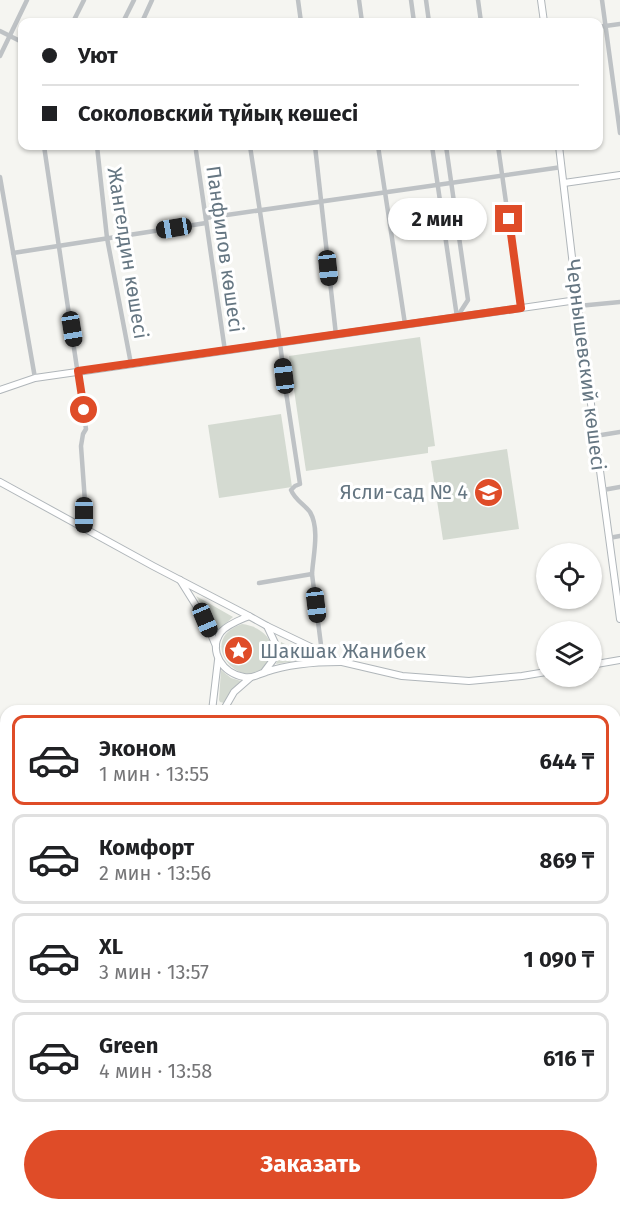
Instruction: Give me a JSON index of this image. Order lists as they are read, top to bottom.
{
  "streets": {
    "street": ["Панфилов көшесі", "Жангелдин көшесі", "Чернышевский көшесі"]
  },
  "places": {
    "school or university": ["Ясли-сад № 4"],
    "place": ["Шакшак Жанибек"]
  },
  "page": {
    "banner": ["Уют", "Соколовский тұйық көшесі"],
    "bubble": "2 мин",
    "list": [
      {
        "name": "Эконом",
        "note": "1 мин · 13:55",
        "value": "644 ₸"
      },
      {
        "name": "Комфорт",
        "note": "2 мин · 13:56",
        "value": "869 ₸"
      },
      {
        "name": "XL",
        "note": "3 мин · 13:57",
        "value": "1 090 ₸"
      },
      {
        "name": "Green",
        "note": "4 мин · 13:58",
        "value": "616 ₸"
      }
    ],
    "buttons": "Заказать"
  }
}
